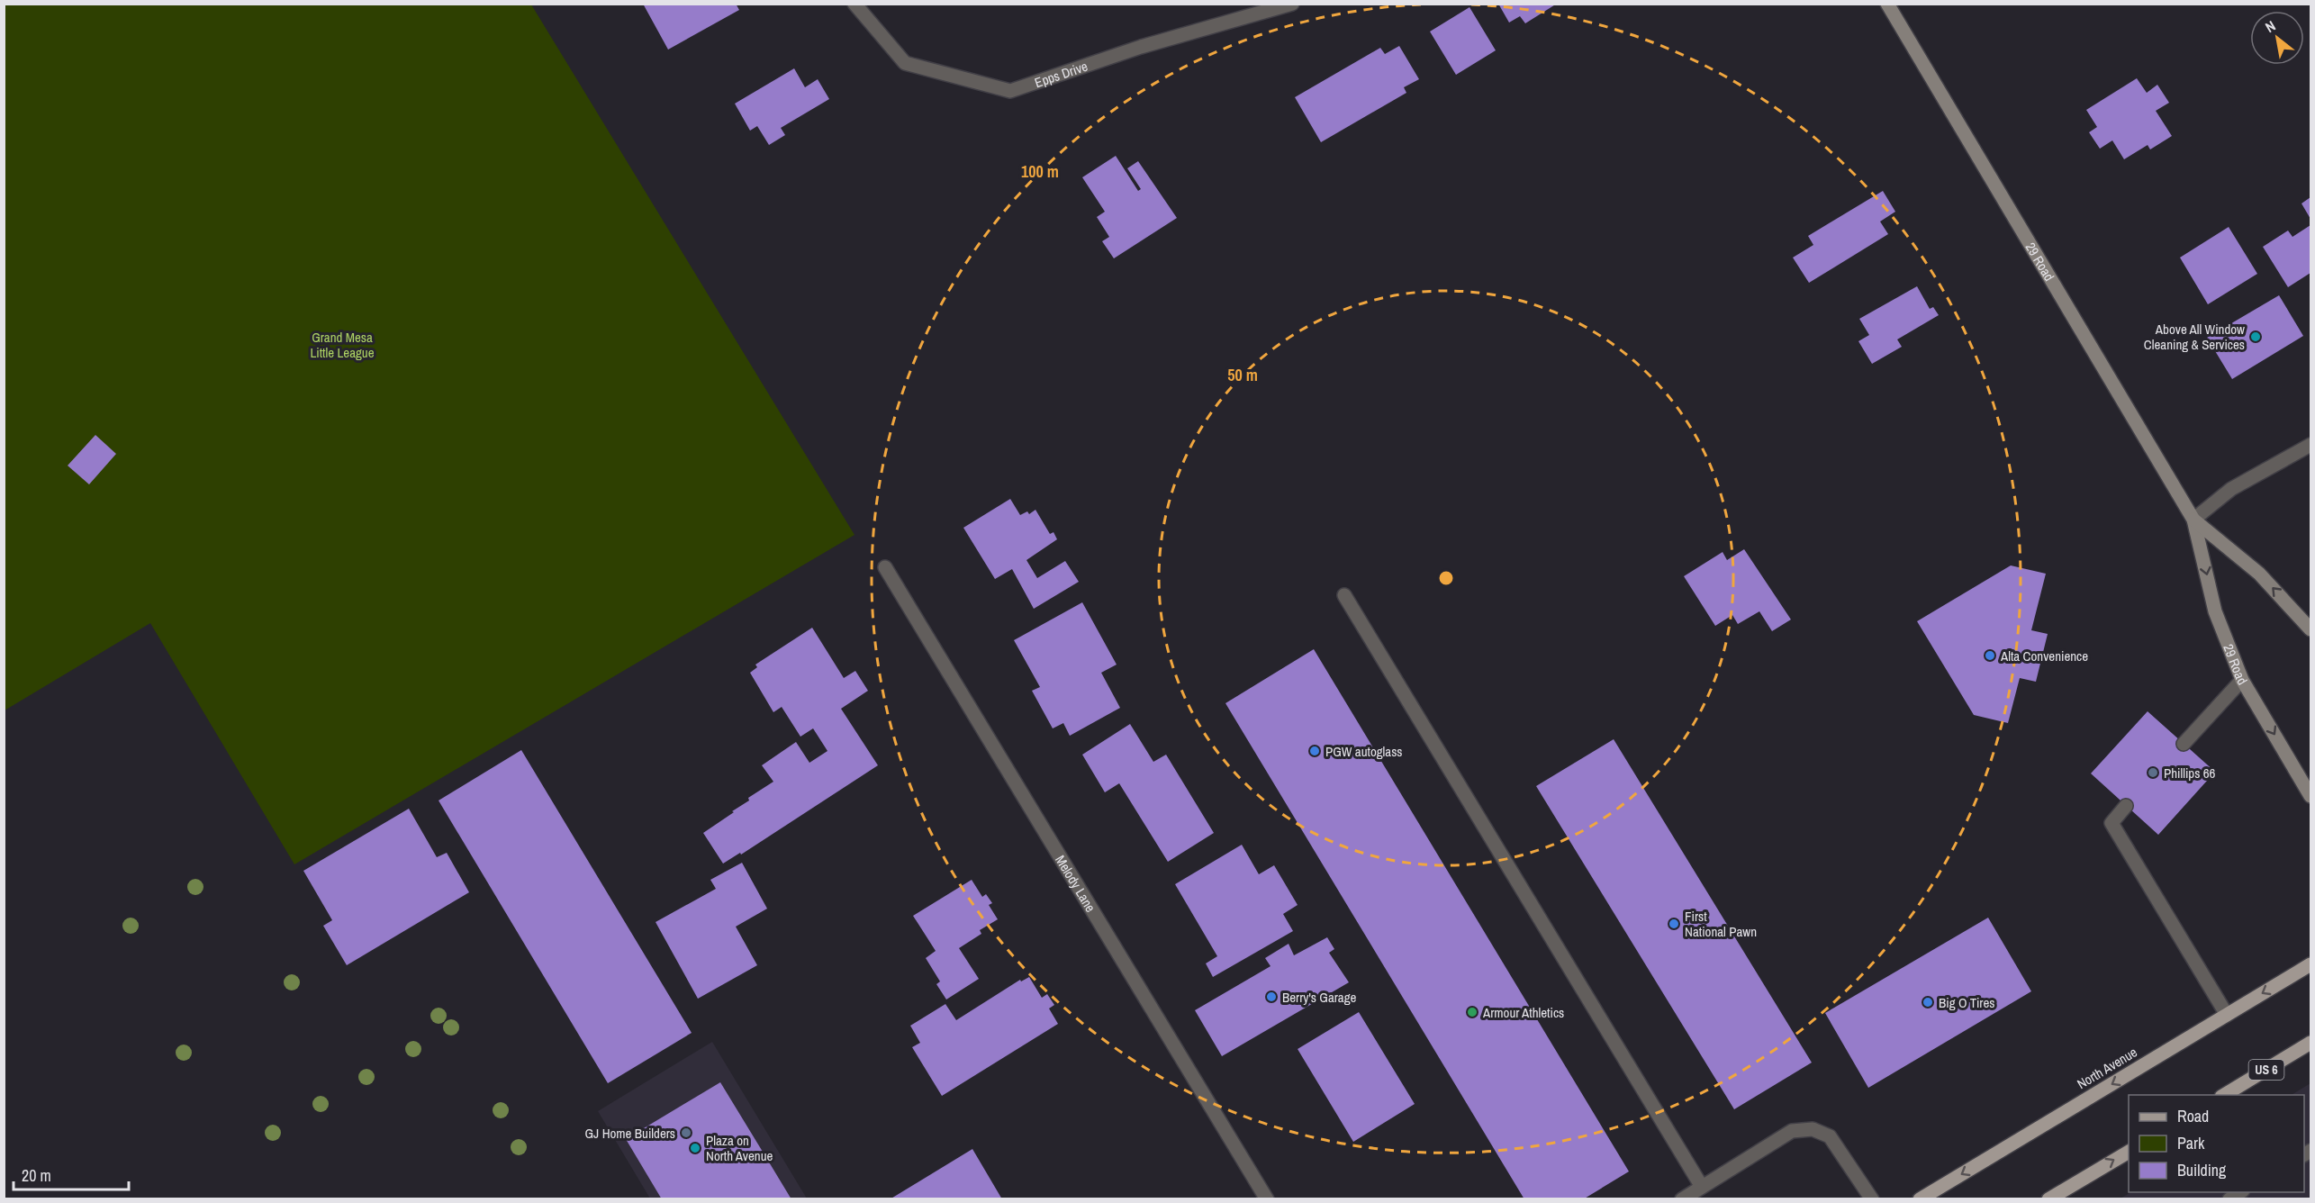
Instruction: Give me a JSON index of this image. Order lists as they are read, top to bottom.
{
  "streets": {
    "main road": ["29 Road", "North Avenue", "US 6"],
    "street": ["Epps Drive", "Melody Lane"]
  },
  "parks": ["Grand Mesa Little League"],
  "places": [
    "Above All Window Cleaning & Services",
    "Alta Convenience",
    "PGW autoglass",
    "Phillips 66",
    "First National Pawn",
    "Berry's Garage",
    "Big O Tires",
    "Armour Athletics",
    "GJ Home Builders",
    "Plaza on North Avenue"
  ],
  "legend": ["Road", "Park", "Building"],
  "scale_bar": "20 m",
  "north": "top left",
  "rings": ["100 m", "50 m"]
}
